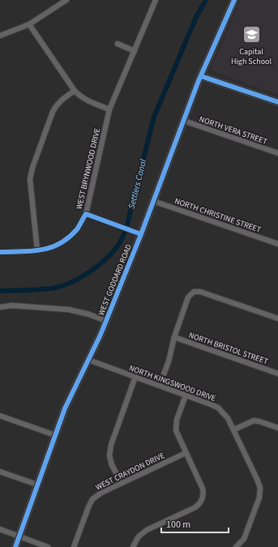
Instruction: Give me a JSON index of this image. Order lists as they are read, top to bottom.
{
  "streets": {
    "street": [
      "NORTH VERA STREET",
      "WEST BRYNWOOD DRIVE",
      "NORTH CHRISTINE STREET",
      "WEST GODDARD ROAD",
      "NORTH BRISTOL STREET",
      "NORTH KINGSWOOD DRIVE",
      "WEST CRAYDON DRIVE"
    ]
  },
  "crossings": [
    ["NORTH VERA STREET", "WEST GODDARD ROAD"],
    ["NORTH CHRISTINE STREET", "WEST GODDARD ROAD"],
    ["WEST GODDARD ROAD", "NORTH KINGSWOOD DRIVE"]
  ],
  "water": ["Settlers Canal"],
  "places": {
    "school or university": ["Capital High School"]
  },
  "scale_bar": "100 m"
}
